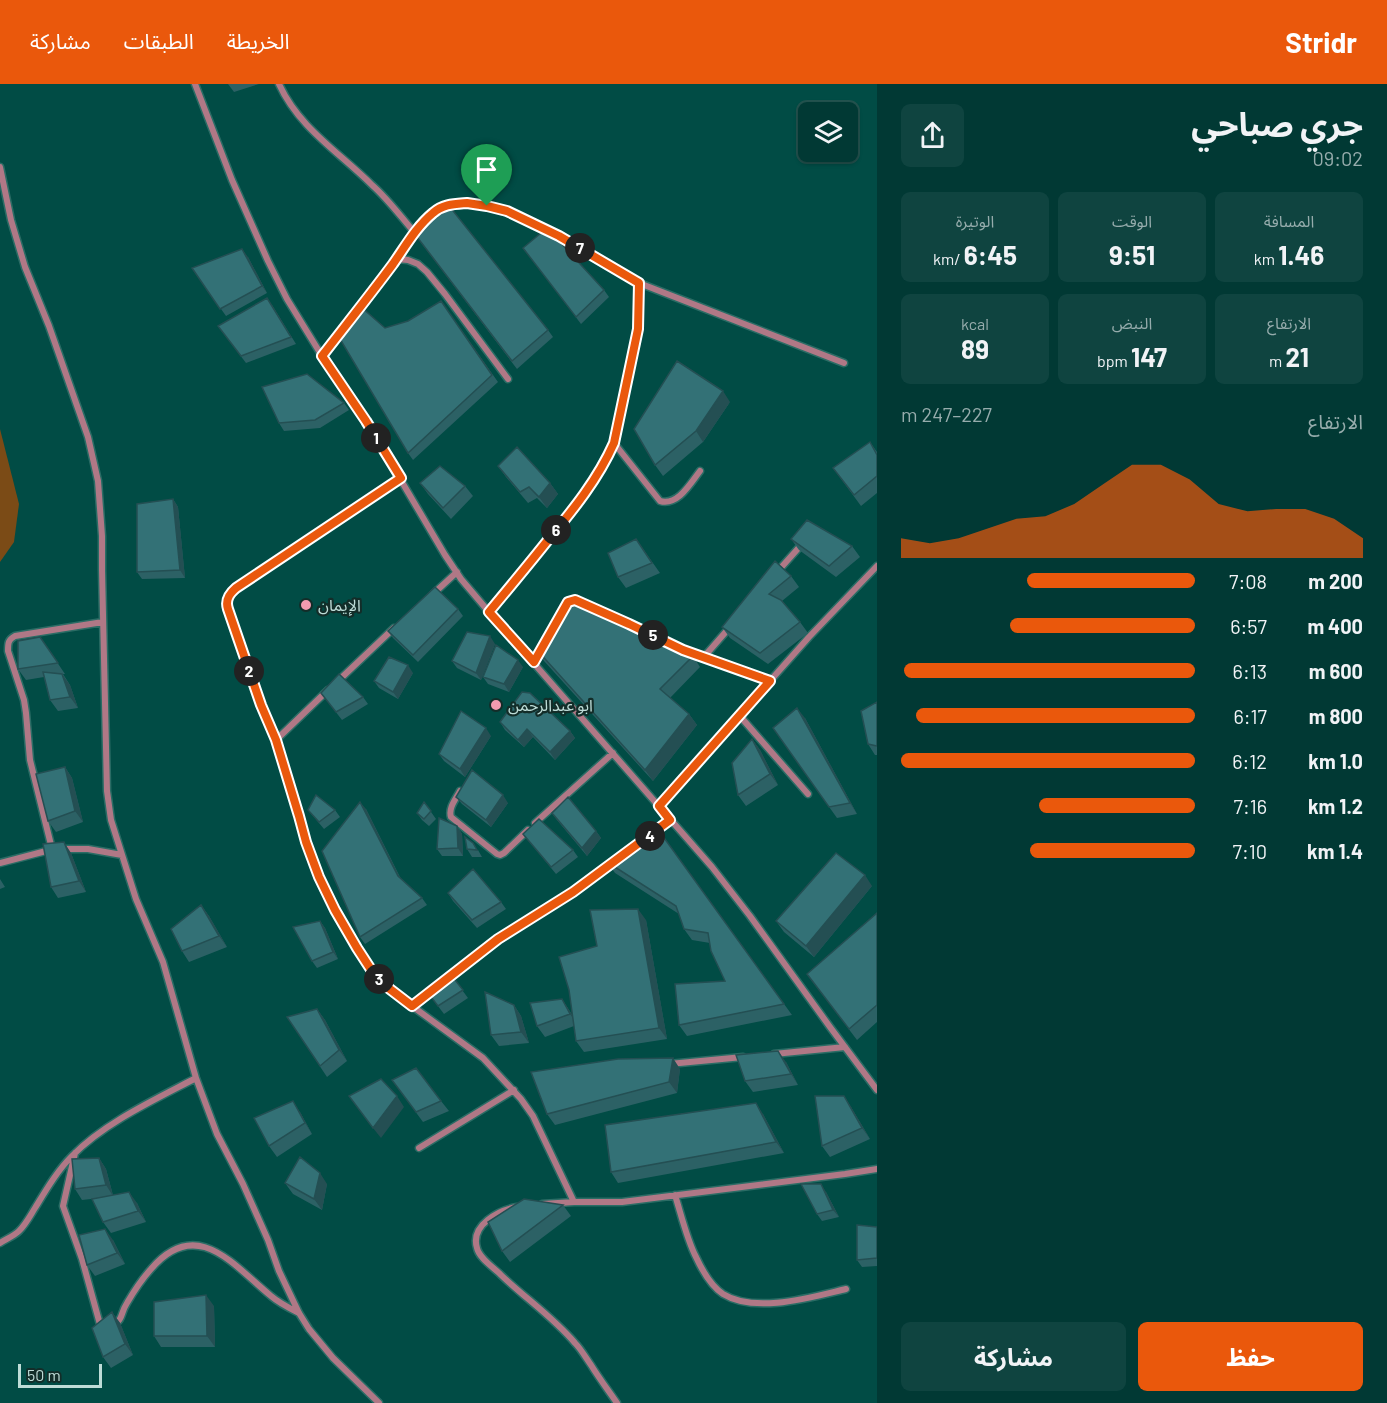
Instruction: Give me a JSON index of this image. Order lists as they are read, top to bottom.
{
  "places": ["الإيمان", "ابو عبدالرحمن"],
  "scale_bar": "50 m",
  "page": {
    "header": "Stridr",
    "nav": ["الخريطة", "الطبقات", "مشاركة"],
    "heading": ["جري صباحي", "09:02"],
    "stats": [
      ["المسافة", "1.46 km"],
      ["الوقت", "9:51"],
      ["الوتيرة", "6:45 /km"],
      ["الارتفاع", "21 m"],
      ["النبض", "147 bpm"],
      ["kcal", "89"]
    ],
    "pins": [
      "7",
      "1",
      "6",
      "5",
      "2",
      "4",
      "3"
    ],
    "chart": ["الارتفاع", "227–247 m"],
    "list": [
      {
        "name": "200 m",
        "note": "7:08"
      },
      {
        "name": "400 m",
        "note": "6:57"
      },
      {
        "name": "600 m",
        "note": "6:13"
      },
      {
        "name": "800 m",
        "note": "6:17"
      },
      {
        "name": "1.0 km",
        "note": "6:12"
      },
      {
        "name": "1.2 km",
        "note": "7:16"
      },
      {
        "name": "1.4 km",
        "note": "7:10"
      }
    ],
    "buttons": ["حفظ", "مشاركة"],
    "scale": "50 m"
  }
}
